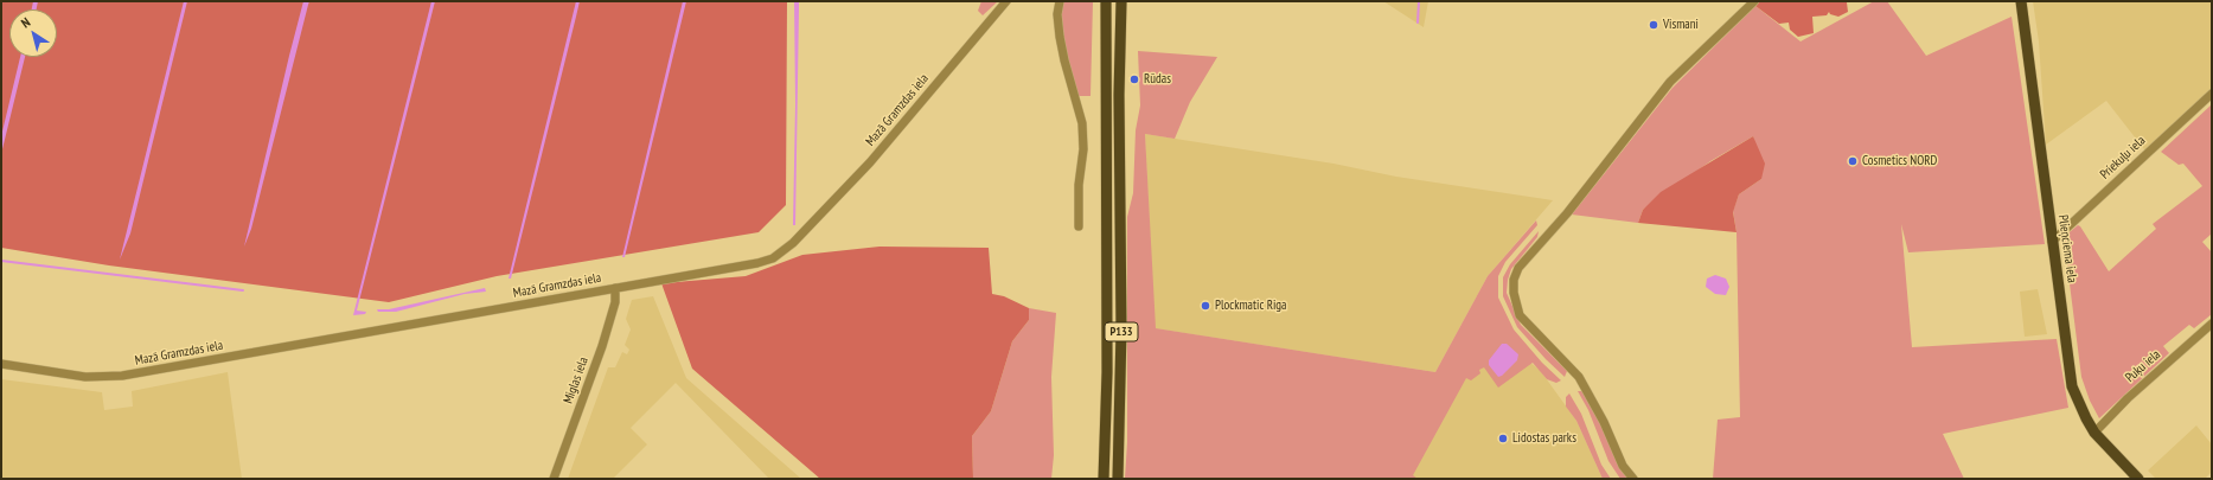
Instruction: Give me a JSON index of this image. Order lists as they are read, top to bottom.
{
  "streets": {
    "main road": ["Plieņciema iela", "P133"],
    "street": [
      "Mazā Gramzdas iela",
      "Priekuļu iela",
      "Puķu iela",
      "Miglas iela"
    ]
  },
  "crossings": [
    ["Mazā Gramzdas iela", "Miglas iela"],
    ["Priekuļu iela", "Plieņciema iela"],
    ["Plieņciema iela", "Puķu iela"]
  ],
  "places": [
    "Vismani",
    "Rūdas",
    "Cosmetics NORD",
    "Plockmatic Riga",
    "Lidostas parks"
  ],
  "north": "top left"
}
